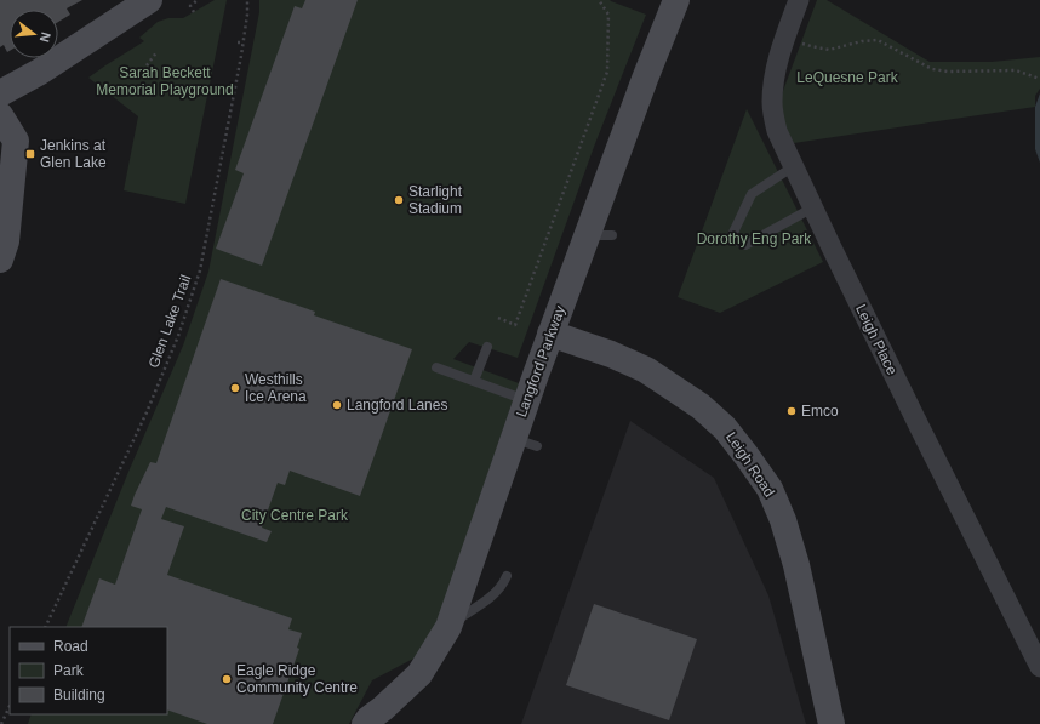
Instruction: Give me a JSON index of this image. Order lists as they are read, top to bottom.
{
  "streets": {
    "street": ["Leigh Place", "Langford Parkway", "Leigh Road"],
    "path": ["Glen Lake Trail"]
  },
  "crossings": [
    ["Langford Parkway", "Leigh Road"]
  ],
  "parks": [
    "Sarah Beckett Memorial Playground",
    "LeQuesne Park",
    "Dorothy Eng Park",
    "City Centre Park"
  ],
  "places": {
    "transit": ["Jenkins at Glen Lake"],
    "other": [
      "Starlight Stadium",
      "Westhills Ice Arena",
      "Langford Lanes",
      "Emco",
      "Eagle Ridge Community Centre"
    ]
  },
  "legend": ["Road", "Park", "Building"],
  "north": "right"
}
